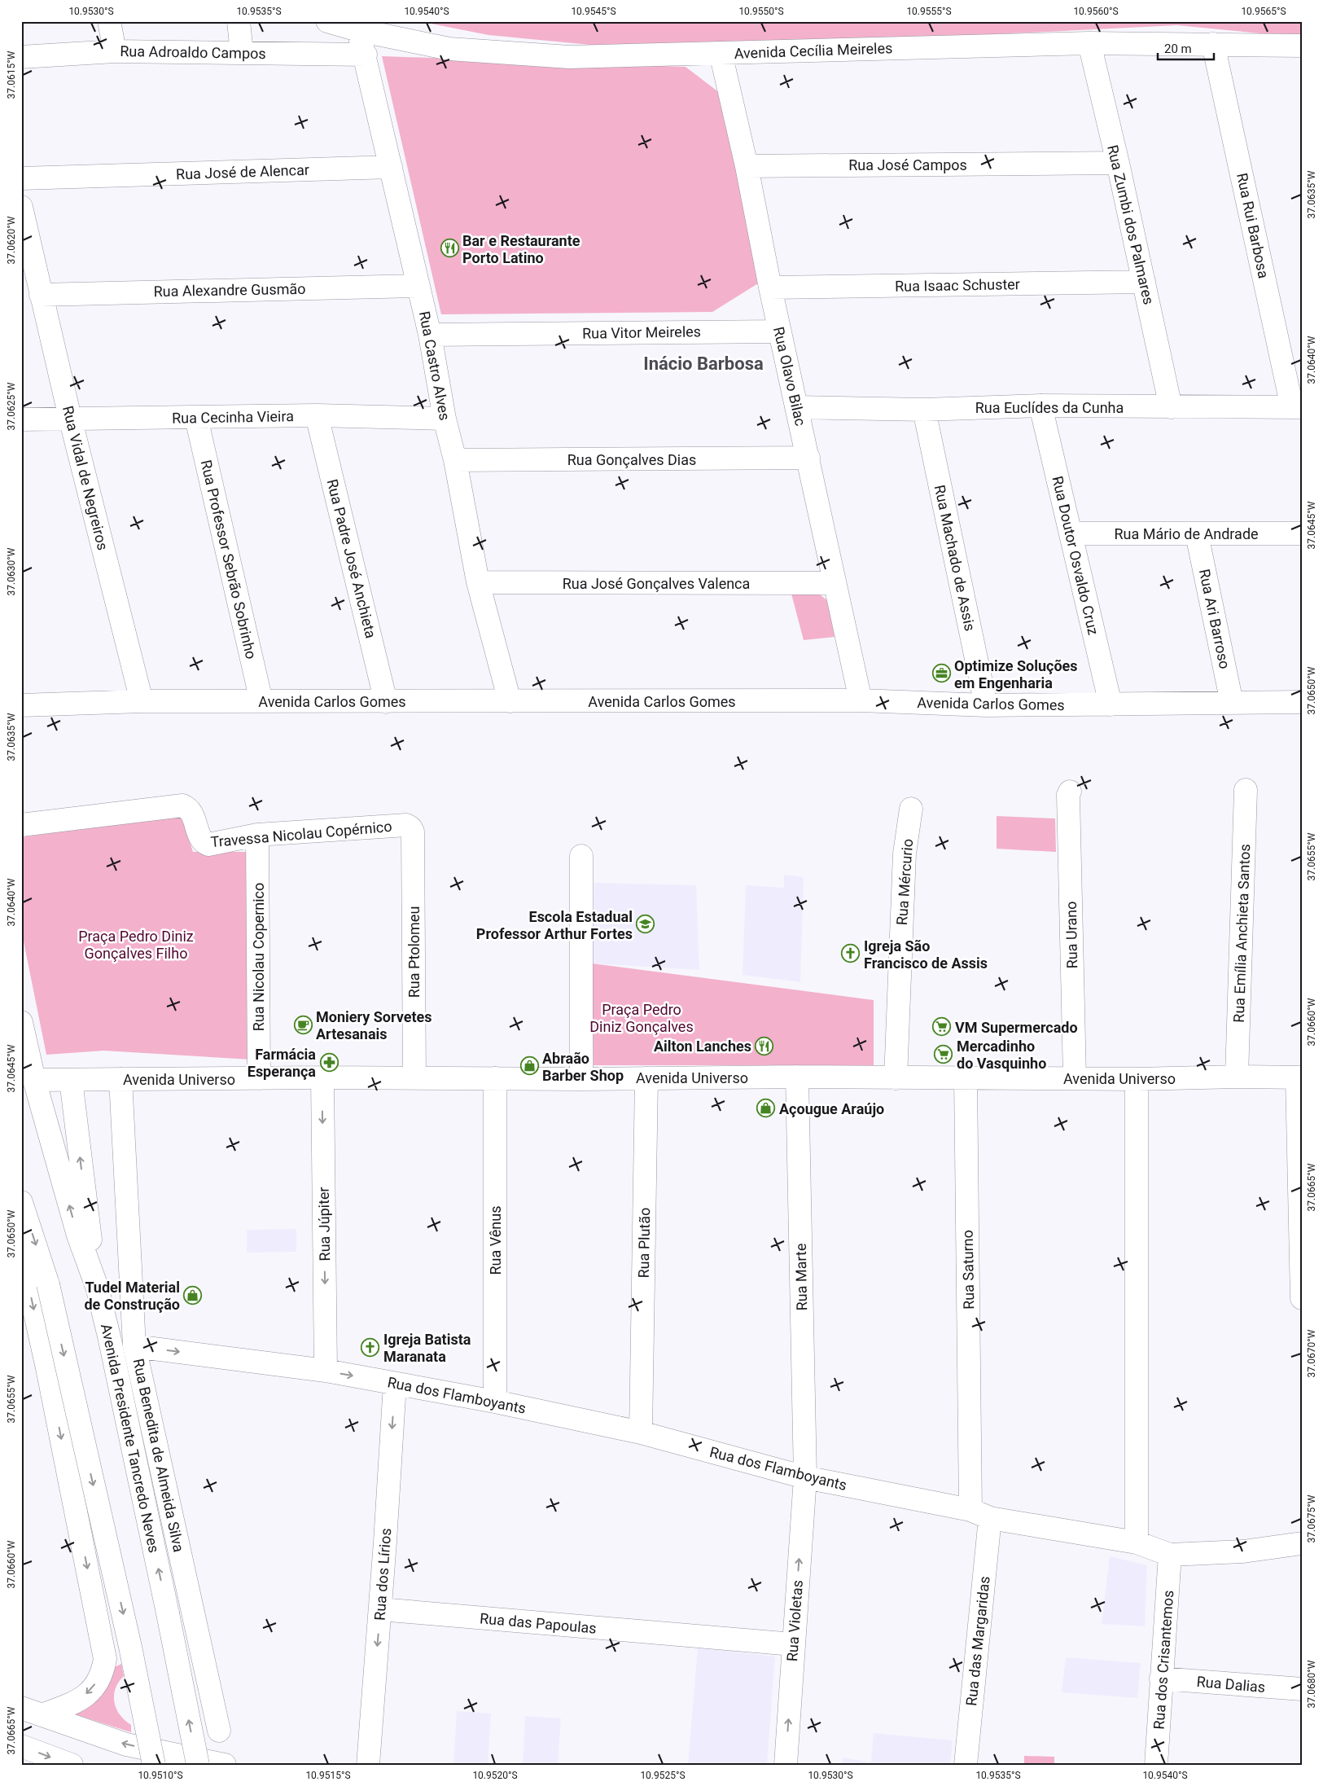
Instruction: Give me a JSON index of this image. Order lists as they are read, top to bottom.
{
  "streets": {
    "street": [
      "Avenida Cecília Meireles",
      "Rua Adroaldo Campos",
      "Rua José Campos",
      "Rua José de Alencar",
      "Rua Zumbi dos Palmares",
      "Rua Rui Barbosa",
      "Rua Isaac Schuster",
      "Rua Alexandre Gusmão",
      "Rua Vitor Meireles",
      "Rua Castro Alves",
      "Rua Olavo Bilac",
      "Rua Euclídes da Cunha",
      "Rua Cecinha Vieira",
      "Rua Gonçalves Dias",
      "Rua Vidal de Negreiros",
      "Rua Mário de Andrade",
      "Rua Doutor Osvaldo Cruz",
      "Rua Machado de Assis",
      "Rua Padre José Anchieta",
      "Rua Professor Sebrão Sobrinho",
      "Rua José Gonçalves Valenca",
      "Rua Ari Barroso",
      "Avenida Carlos Gomes",
      "Travessa Nicolau Copérnico",
      "Rua Mércurio",
      "Rua Emília Anchieta Santos",
      "Rua Urano",
      "Rua Ptolomeu",
      "Rua Nicolau Copernico",
      "Avenida Universo",
      "Rua Júpiter",
      "Rua Vênus",
      "Rua Plutão",
      "Rua Saturno",
      "Rua Marte",
      "Rua dos Flamboyants",
      "Avenida Presidente Tancredo Neves",
      "Rua Benedita de Almeida Silva",
      "Rua dos Lírios",
      "Rua Violetas",
      "Rua das Papoulas",
      "Rua das Margaridas",
      "Rua dos Crisantemos",
      "Rua Dalias"
    ]
  },
  "crossings": [
    ["Avenida Cecília Meireles", "Rua Zumbi dos Palmares"],
    ["Avenida Cecília Meireles", "Rua Rui Barbosa"],
    ["Avenida Cecília Meireles", "Rua Castro Alves"],
    ["Avenida Cecília Meireles", "Rua Olavo Bilac"],
    ["Rua Adroaldo Campos", "Rua Castro Alves"],
    ["Rua José Campos", "Rua Zumbi dos Palmares"],
    ["Rua José Campos", "Rua Olavo Bilac"],
    ["Rua José de Alencar", "Rua Castro Alves"],
    ["Rua Zumbi dos Palmares", "Rua Isaac Schuster"],
    ["Rua Zumbi dos Palmares", "Rua Euclídes da Cunha"],
    ["Rua Rui Barbosa", "Rua Euclídes da Cunha"],
    ["Rua Isaac Schuster", "Rua Olavo Bilac"],
    ["Rua Alexandre Gusmão", "Rua Castro Alves"],
    ["Rua Alexandre Gusmão", "Rua Vidal de Negreiros"],
    ["Rua Vitor Meireles", "Rua Castro Alves"],
    ["Rua Vitor Meireles", "Rua Olavo Bilac"],
    ["Rua Castro Alves", "Rua Cecinha Vieira"],
    ["Rua Castro Alves", "Rua Gonçalves Dias"],
    ["Rua Castro Alves", "Rua José Gonçalves Valenca"],
    ["Rua Castro Alves", "Avenida Carlos Gomes"],
    ["Rua Olavo Bilac", "Rua Euclídes da Cunha"],
    ["Rua Olavo Bilac", "Rua Gonçalves Dias"],
    ["Rua Olavo Bilac", "Rua José Gonçalves Valenca"],
    ["Rua Olavo Bilac", "Avenida Carlos Gomes"],
    ["Rua Euclídes da Cunha", "Rua Doutor Osvaldo Cruz"],
    ["Rua Euclídes da Cunha", "Rua Machado de Assis"],
    ["Rua Cecinha Vieira", "Rua Vidal de Negreiros"],
    ["Rua Cecinha Vieira", "Rua Padre José Anchieta"],
    ["Rua Cecinha Vieira", "Rua Professor Sebrão Sobrinho"],
    ["Rua Vidal de Negreiros", "Avenida Carlos Gomes"],
    ["Rua Mário de Andrade", "Rua Doutor Osvaldo Cruz"],
    ["Rua Mário de Andrade", "Rua Ari Barroso"],
    ["Rua Doutor Osvaldo Cruz", "Avenida Carlos Gomes"],
    ["Rua Machado de Assis", "Avenida Carlos Gomes"],
    ["Rua Padre José Anchieta", "Avenida Carlos Gomes"],
    ["Rua Professor Sebrão Sobrinho", "Avenida Carlos Gomes"],
    ["Rua Ari Barroso", "Avenida Carlos Gomes"],
    ["Travessa Nicolau Copérnico", "Rua Ptolomeu"],
    ["Travessa Nicolau Copérnico", "Rua Nicolau Copernico"],
    ["Rua Mércurio", "Avenida Universo"],
    ["Rua Emília Anchieta Santos", "Avenida Universo"],
    ["Rua Urano", "Avenida Universo"],
    ["Rua Ptolomeu", "Avenida Universo"],
    ["Rua Nicolau Copernico", "Avenida Universo"],
    ["Avenida Universo", "Rua Júpiter"],
    ["Avenida Universo", "Rua Vênus"],
    ["Avenida Universo", "Rua Plutão"],
    ["Avenida Universo", "Rua Saturno"],
    ["Avenida Universo", "Rua Marte"],
    ["Avenida Universo", "Avenida Presidente Tancredo Neves"],
    ["Avenida Universo", "Rua Benedita de Almeida Silva"],
    ["Rua Júpiter", "Rua dos Flamboyants"],
    ["Rua Vênus", "Rua dos Flamboyants"],
    ["Rua Plutão", "Rua dos Flamboyants"],
    ["Rua Saturno", "Rua dos Flamboyants"],
    ["Rua Saturno", "Rua das Margaridas"],
    ["Rua Marte", "Rua dos Flamboyants"],
    ["Rua Marte", "Rua Violetas"],
    ["Rua dos Flamboyants", "Rua Benedita de Almeida Silva"],
    ["Rua dos Flamboyants", "Rua dos Lírios"],
    ["Rua dos Flamboyants", "Rua Violetas"],
    ["Rua dos Flamboyants", "Rua das Margaridas"],
    ["Rua dos Flamboyants", "Rua dos Crisantemos"],
    ["Rua dos Lírios", "Rua das Papoulas"],
    ["Rua Violetas", "Rua das Papoulas"],
    ["Rua dos Crisantemos", "Rua Dalias"]
  ],
  "one_way": ["Rua Júpiter", "Rua dos Lírios", "Rua Violetas"],
  "districts": ["Inácio Barbosa"],
  "parks": ["Praça Pedro Diniz Gonçalves Filho", "Praça Pedro Diniz Gonçalves"],
  "places": {
    "restaurant": ["Bar e Restaurante Porto Latino", "Ailton Lanches"],
    "office": ["Optimize Soluções em Engenharia"],
    "school or university": ["Escola Estadual Professor Arthur Fortes"],
    "church": ["Igreja São Francisco de Assis", "Igreja Batista Maranata"],
    "cafe": ["Moniery Sorvetes Artesanais"],
    "supermarket": ["VM Supermercado", "Mercadinho do Vasquinho"],
    "pharmacy": ["Farmácia Esperança"],
    "shop": ["Abraão Barber Shop", "Açougue Araújo", "Tudel Material de Construção"]
  },
  "scale_bar": "20 m",
  "coordinates": [
    "10.9530°S",
    "10.9535°S",
    "10.9540°S",
    "10.9545°S",
    "10.9550°S",
    "10.9555°S",
    "10.9560°S",
    "10.9565°S",
    "37.0615°W",
    "37.0635°W",
    "37.0620°W",
    "37.0640°W",
    "37.0625°W",
    "37.0645°W",
    "37.0630°W",
    "37.0650°W",
    "37.0655°W",
    "37.0660°W",
    "37.0665°W",
    "37.0670°W",
    "37.0675°W",
    "37.0680°W",
    "10.9510°S",
    "10.9515°S",
    "10.9520°S",
    "10.9525°S"
  ]
}
